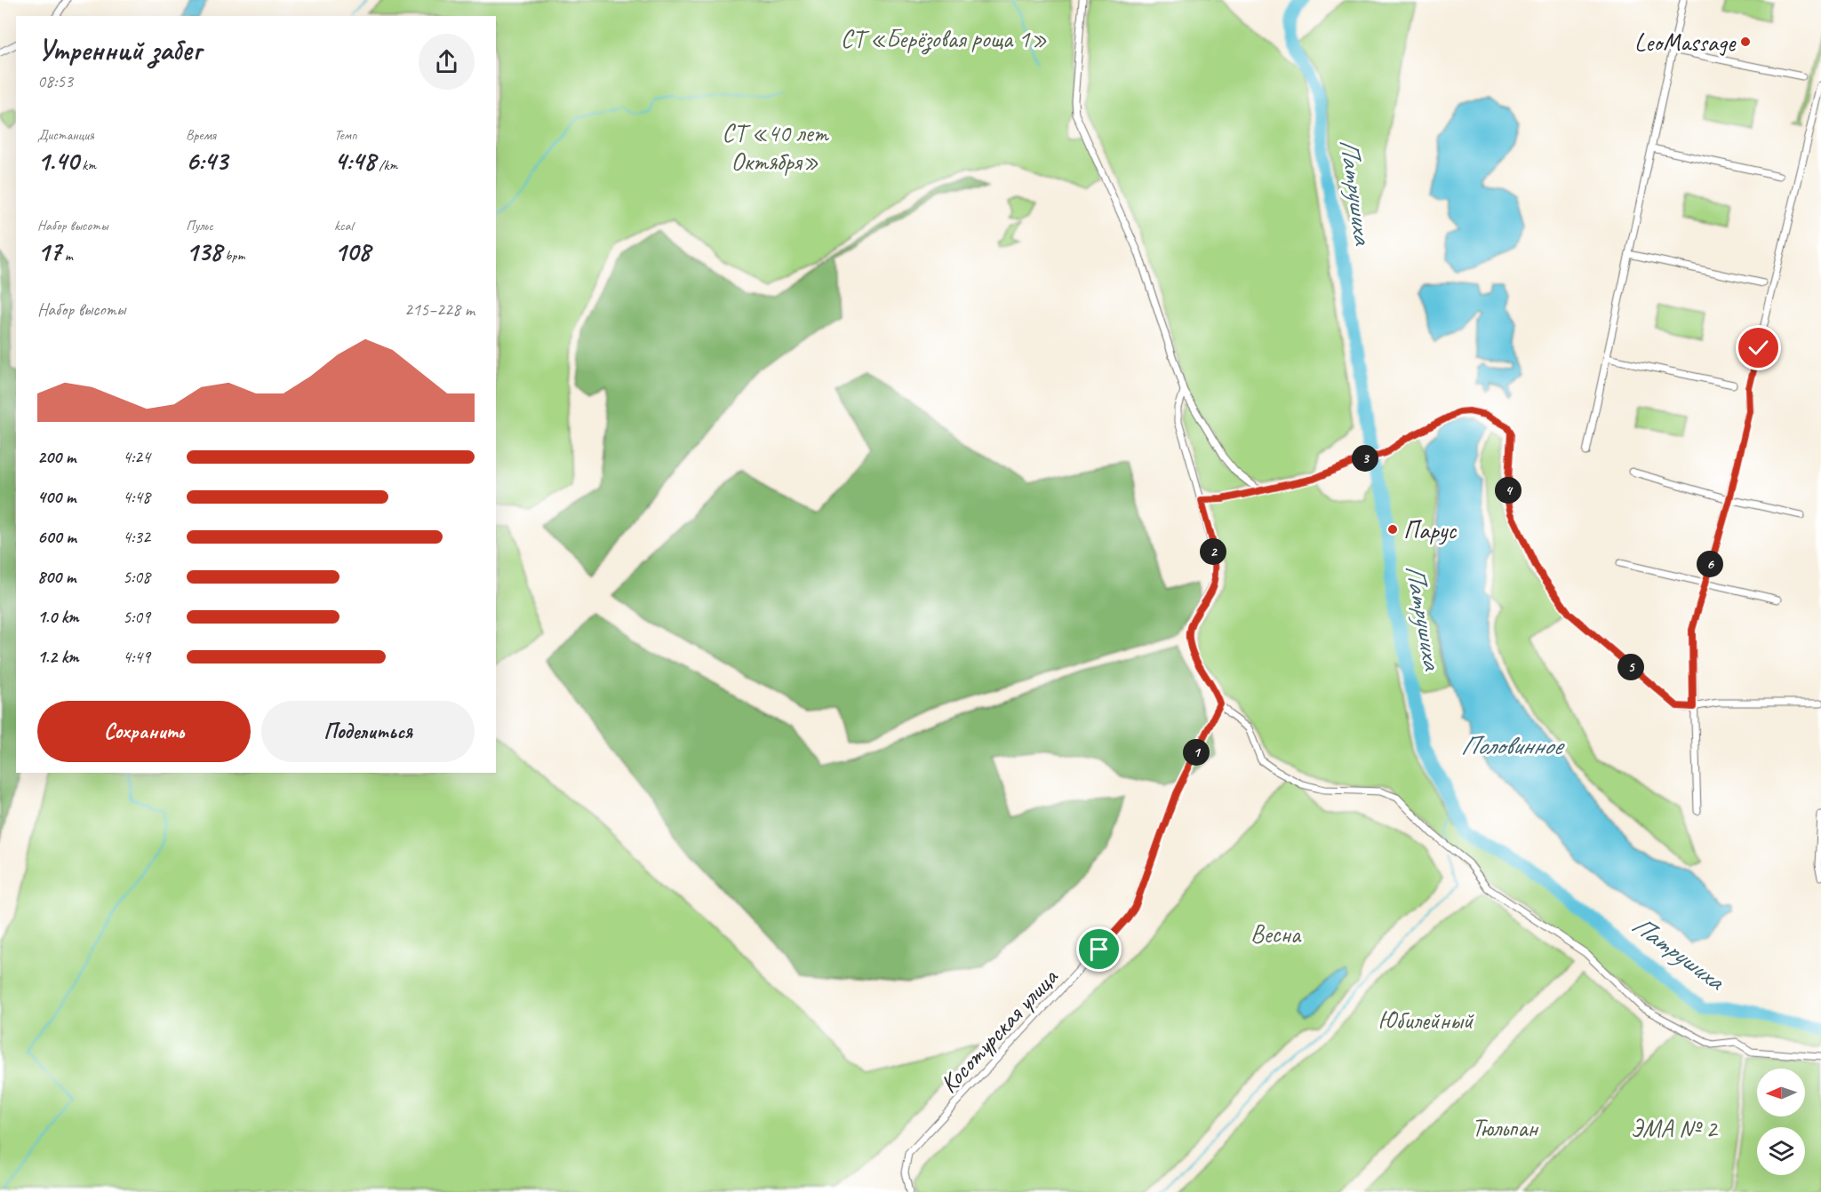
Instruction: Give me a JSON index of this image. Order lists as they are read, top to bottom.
{
  "streets": {
    "street": ["Косотурская улица"]
  },
  "water": ["Патрушиха", "Половинное"],
  "parks": [
    "СТ «Берёзовая роща 1»",
    "СТ «40 лет Октября»",
    "Весна",
    "Юбилейный",
    "Тюльпан",
    "ЭМА № 2"
  ],
  "places": ["LeoMassage", "Парус"],
  "north": "left",
  "page": {
    "heading": ["Утренний забег", "08:53"],
    "stats": [
      ["Дистанция", "1.40 km"],
      ["Время", "6:43"],
      ["Темп", "4:48 /km"],
      ["Набор высоты", "17 m"],
      ["Пульс", "138 bpm"],
      ["kcal", "108"]
    ],
    "chart": ["Набор высоты", "215–228 m"],
    "list": [
      {
        "name": "200 m",
        "note": "4:24"
      },
      {
        "name": "400 m",
        "note": "4:48"
      },
      {
        "name": "600 m",
        "note": "4:32"
      },
      {
        "name": "800 m",
        "note": "5:08"
      },
      {
        "name": "1.0 km",
        "note": "5:09"
      },
      {
        "name": "1.2 km",
        "note": "4:49"
      }
    ],
    "pins": [
      "3",
      "4",
      "2",
      "6",
      "5",
      "1"
    ],
    "buttons": ["Сохранить", "Поделиться"]
  }
}
